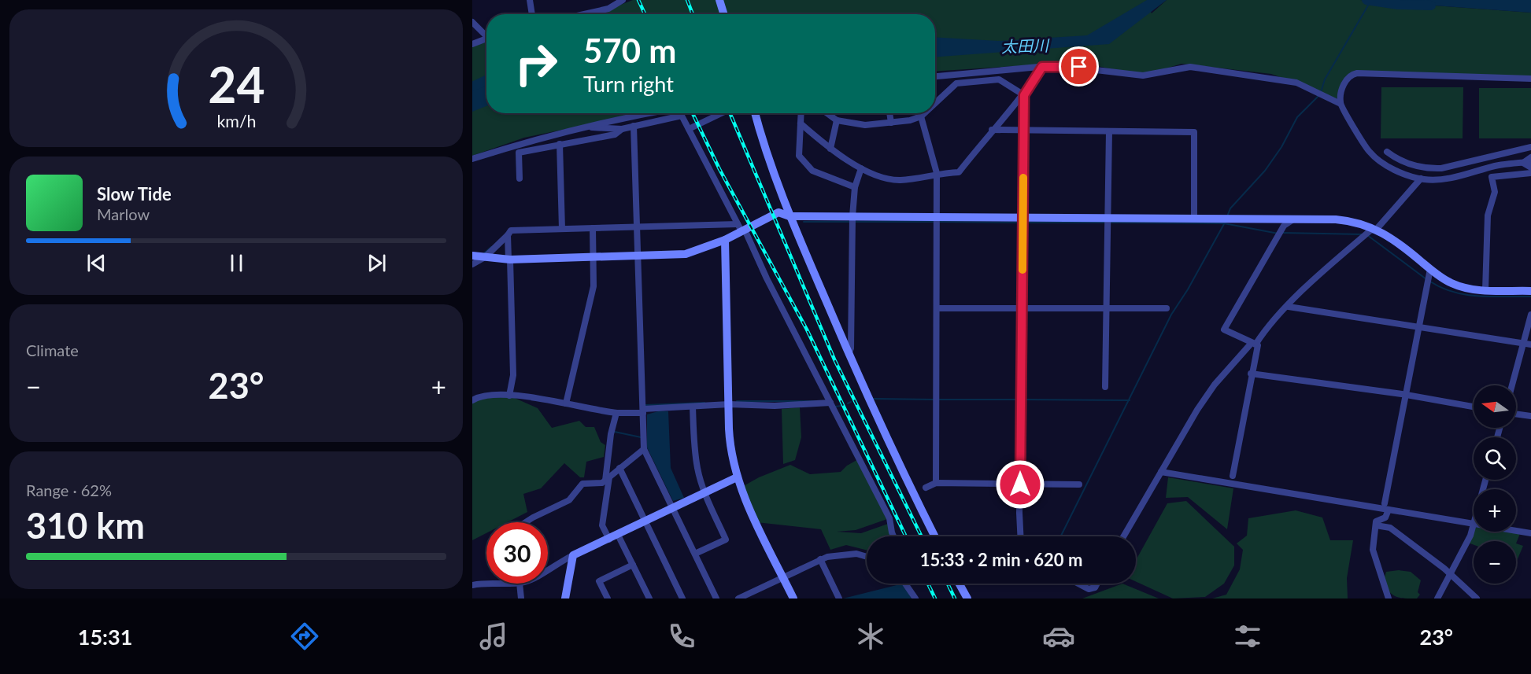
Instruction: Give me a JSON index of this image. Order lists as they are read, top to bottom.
{
  "water": ["太田川"],
  "north": "left",
  "page": {
    "turn": ["570 m", "Turn right"],
    "song": ["Slow Tide", "Marlow"],
    "tile": [
      "Climate",
      ["Range · 62%", "310 km"]
    ],
    "heat": ["−", "23°", "+"],
    "map_buttons": ["+", "−"],
    "limit": "30",
    "trip": "15:33 · 2 min · 620 m",
    "tabs": ["15:31", "23°"],
    "gauge": ["24", "km/h"]
  }
}
